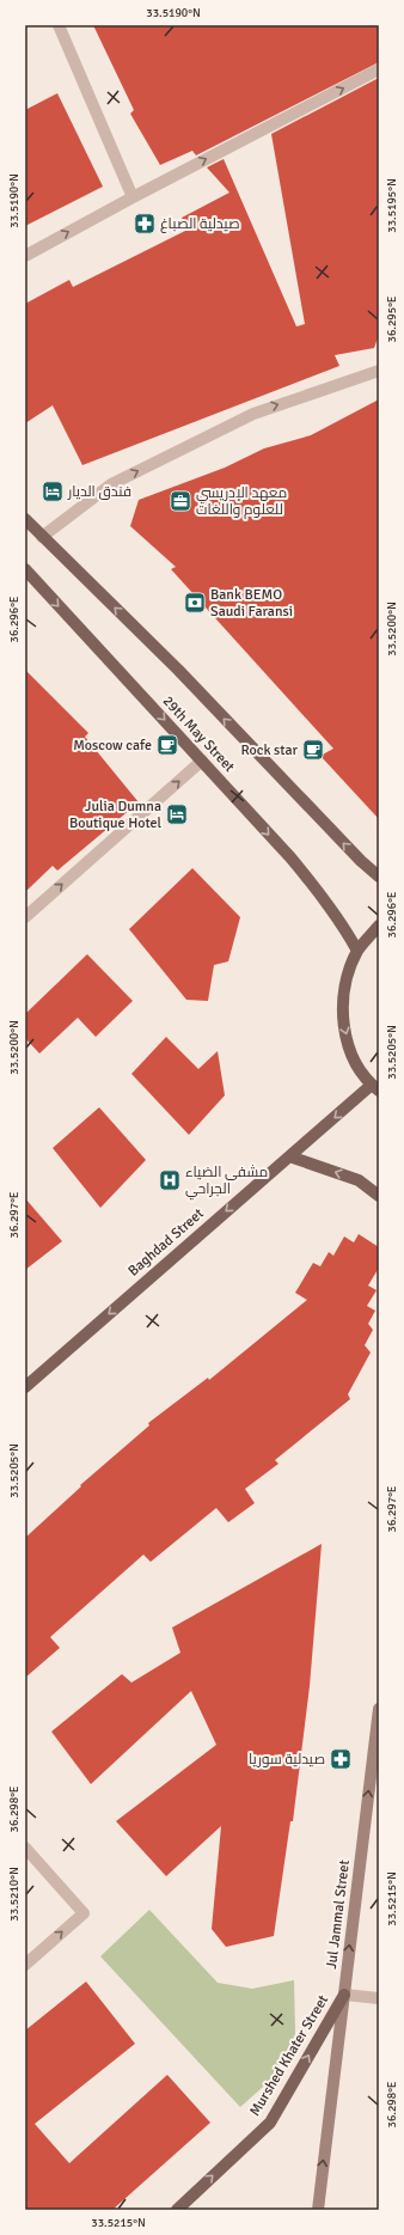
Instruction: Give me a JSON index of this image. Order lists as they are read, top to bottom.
{
  "streets": {
    "main road": [
      "29th May Street",
      "Baghdad Street",
      "Jul Jammal Street",
      "Murshed Khater Street"
    ]
  },
  "crossings": [
    ["Jul Jammal Street", "Murshed Khater Street"]
  ],
  "one_way": ["Baghdad Street", "Jul Jammal Street", "Murshed Khater Street"],
  "places": {
    "pharmacy": ["صيدلية الصباغ", "صيدلية سوريا"],
    "hotel": ["فندق الديار", "Julia Dumna Boutique Hotel"],
    "office": ["معهد الإدريسي للعلوم واللغات"],
    "bank": ["Bank BEMO Saudi Faransi"],
    "cafe": ["Moscow cafe", "Rock star"],
    "hospital": ["مشفى الضياء الجراحي"]
  },
  "coordinates": [
    "33.5190°N",
    "33.5195°N",
    "36.295°E",
    "36.296°E",
    "33.5200°N",
    "33.5205°N",
    "36.297°E",
    "36.298°E",
    "33.5210°N",
    "33.5215°N"
  ]
}
